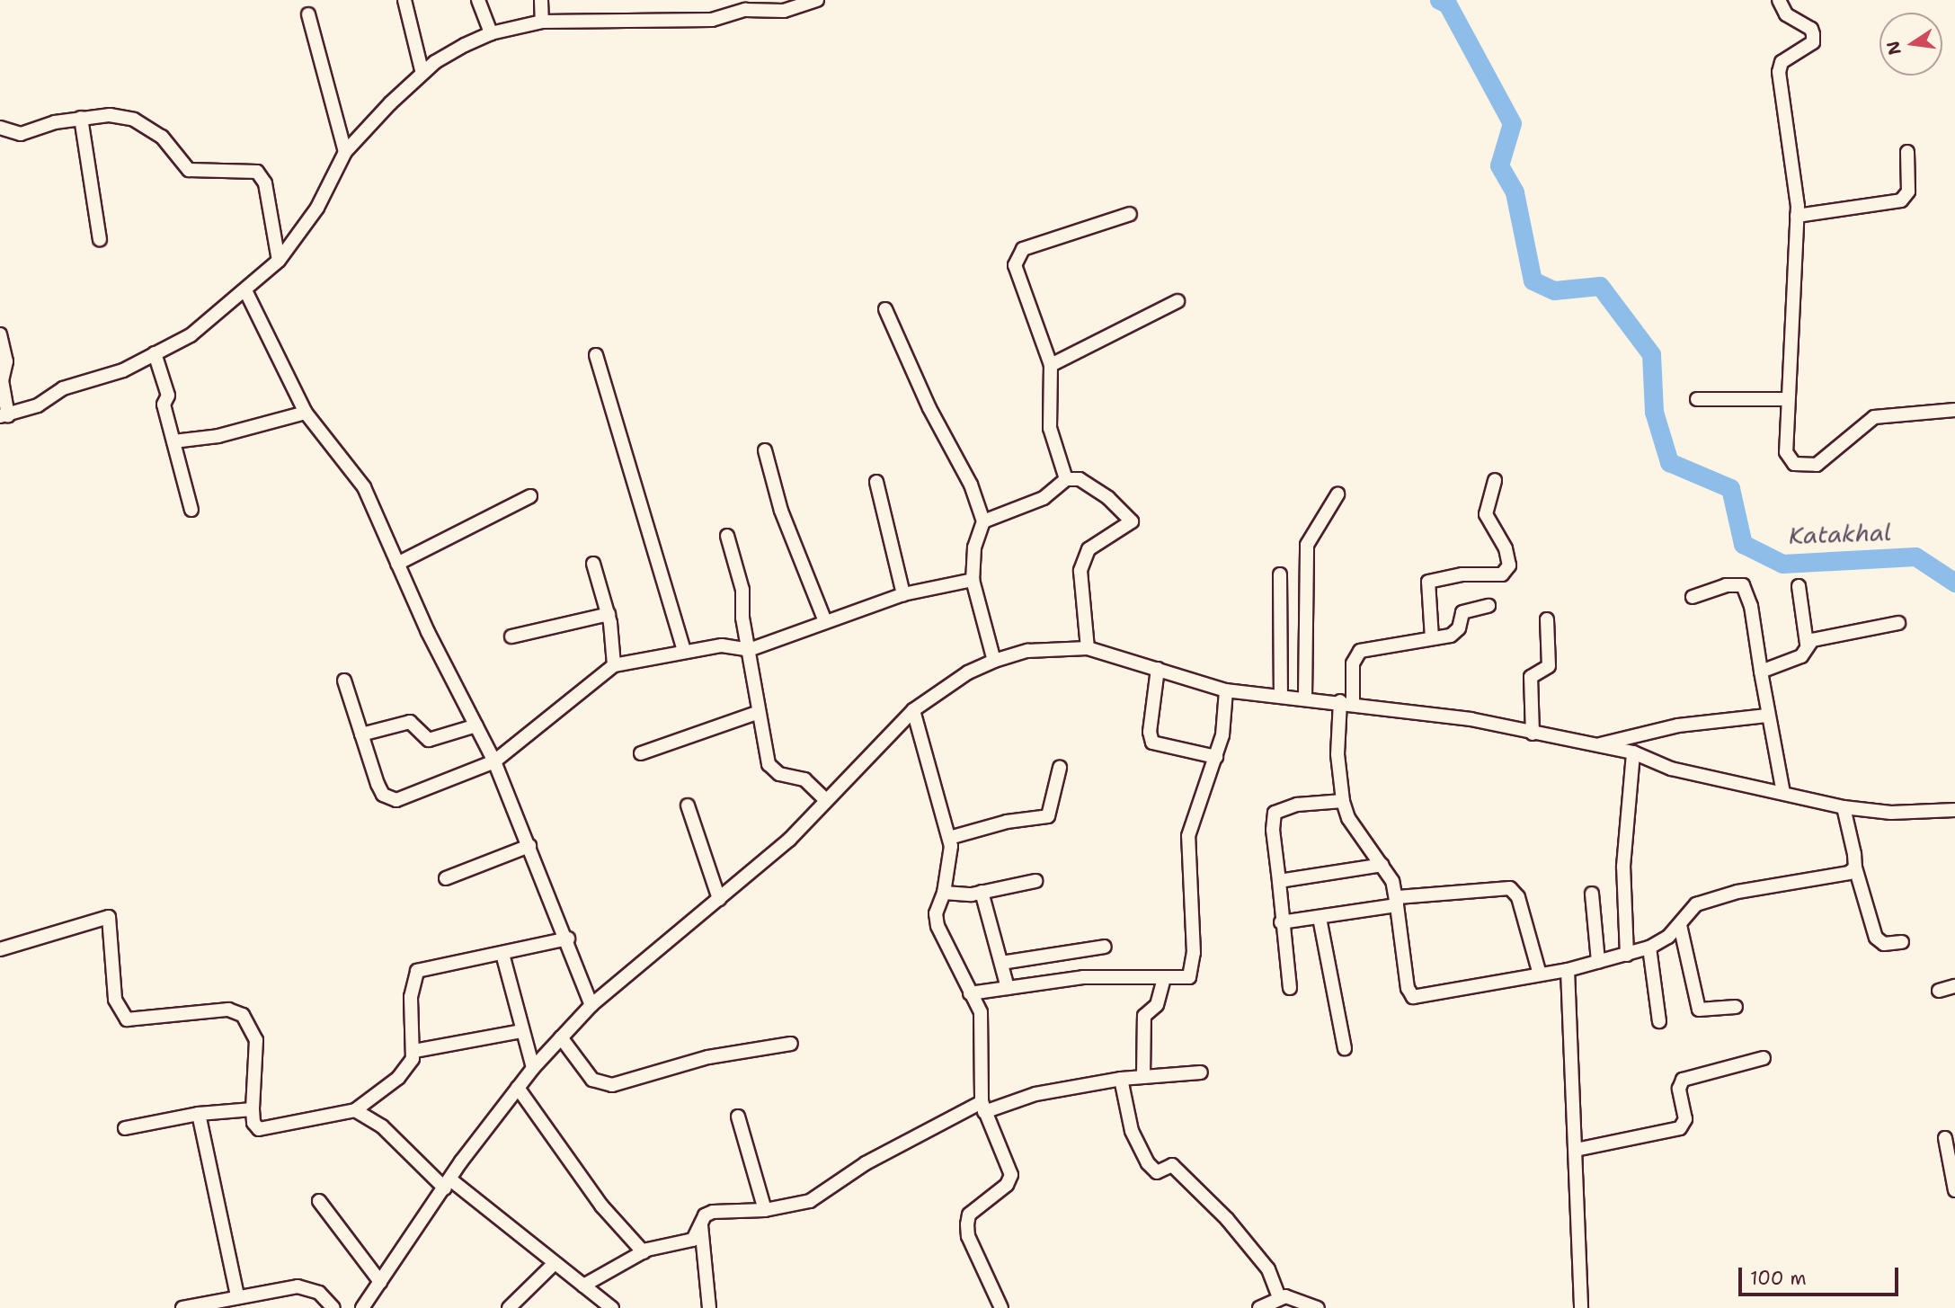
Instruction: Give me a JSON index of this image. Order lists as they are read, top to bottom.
{
  "water": ["Katakhal"],
  "scale_bar": "100 m",
  "north": "left"
}
